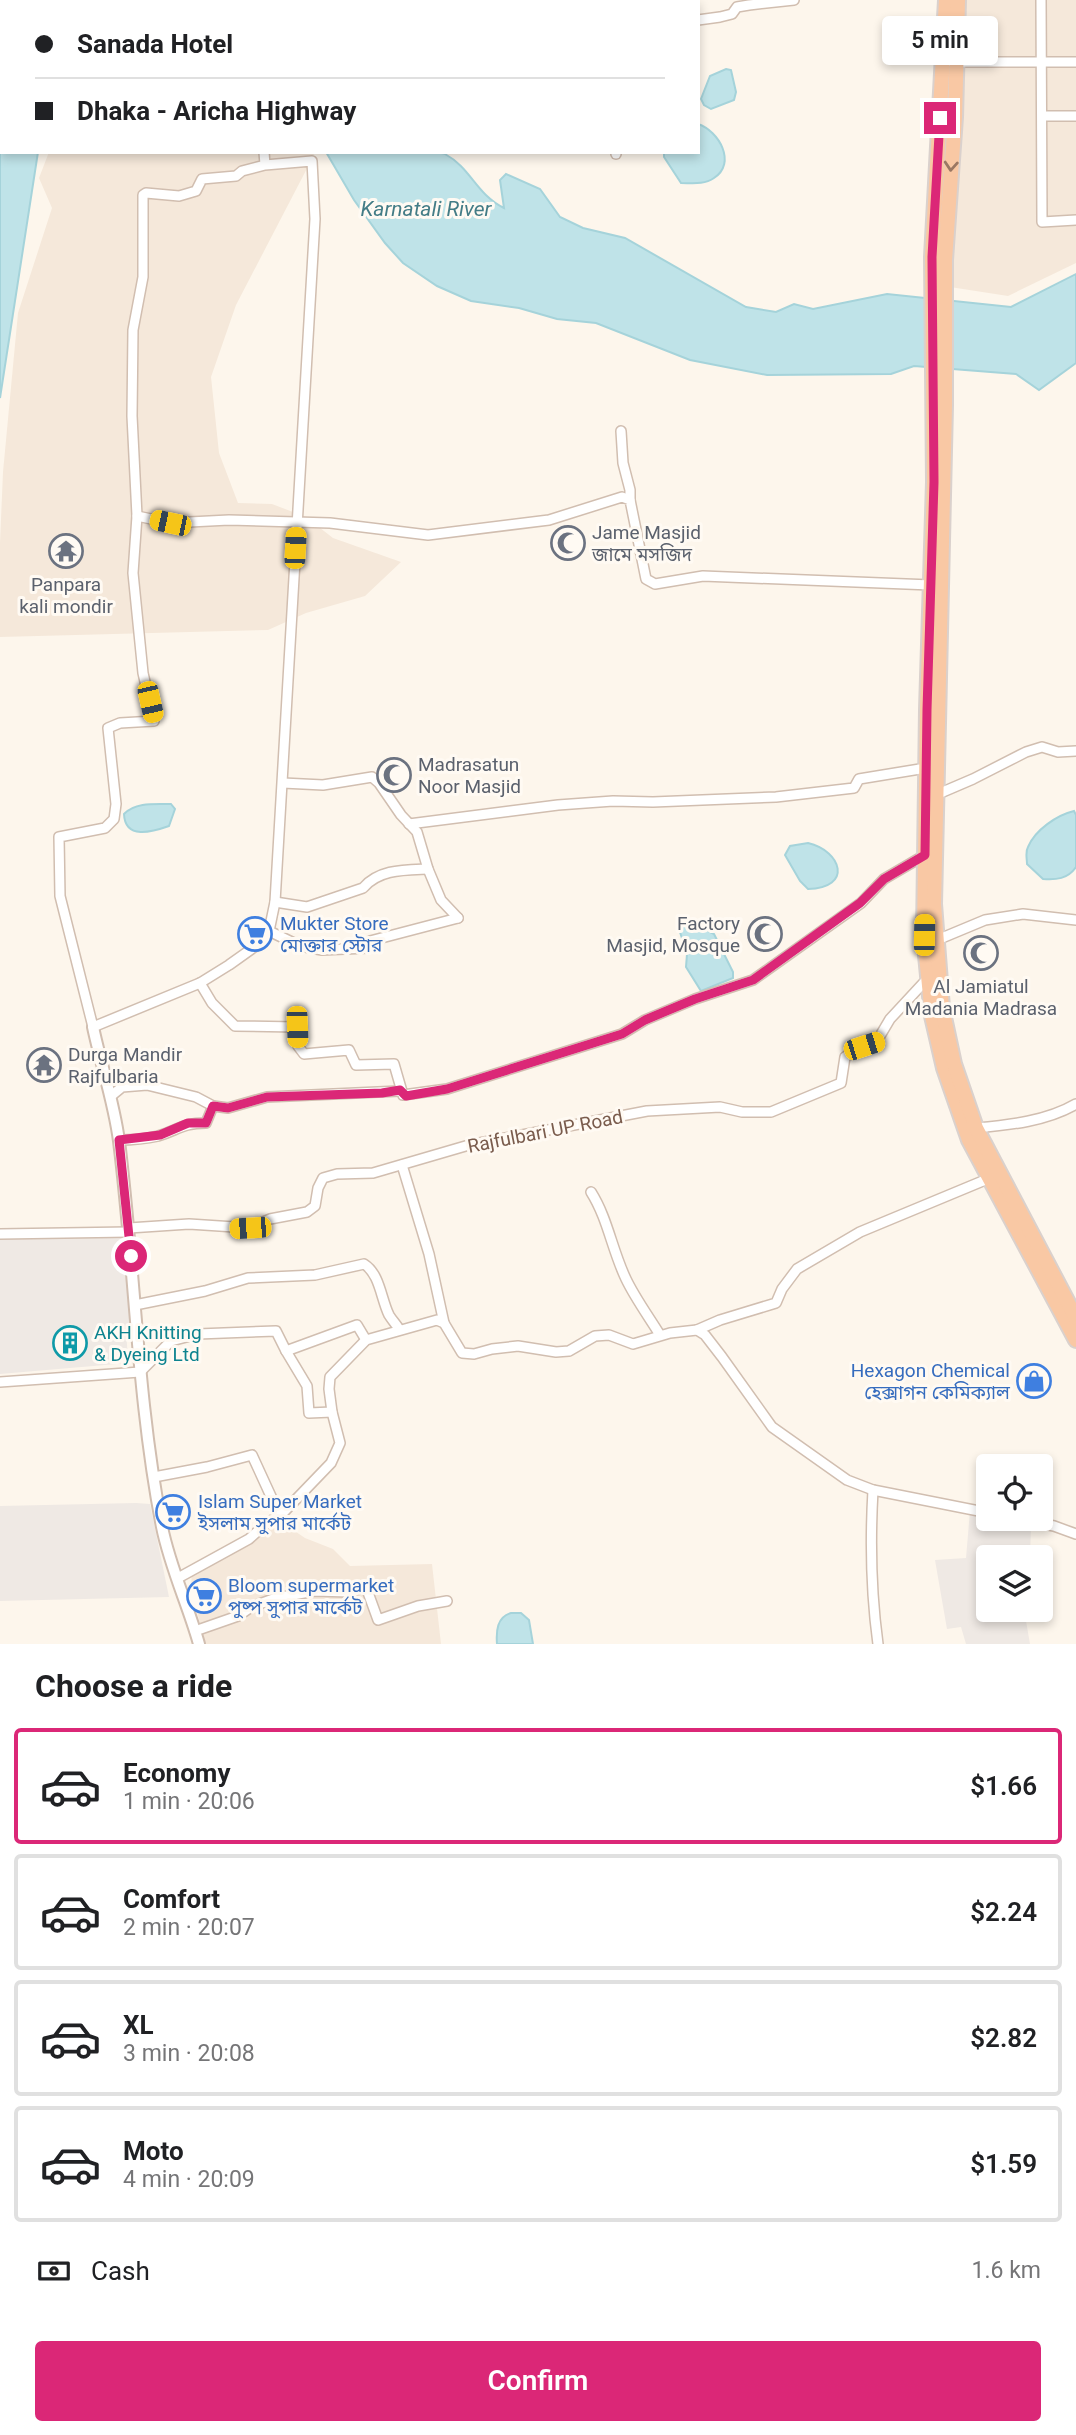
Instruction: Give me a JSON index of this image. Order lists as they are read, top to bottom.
{
  "streets": {
    "street": ["Rajfulbari UP Road"]
  },
  "water": ["Karnatali River"],
  "places": {
    "mosque": [
      "Jame Masjid জামে মসজিদ",
      "Madrasatun Noor Masjid",
      "Factory Masjid, Mosque",
      "Al Jamiatul Madania Madrasa"
    ],
    "temple": ["Panpara kali mondir", "Durga Mandir Rajfulbaria"],
    "supermarket": ["Mukter Store মোক্তার স্টোর", "Islam Super Market ইসলাম সুপার মার্কেট", "Bloom supermarket পুষ্প সুপার মার্কেট"],
    "building": ["AKH Knitting & Dyeing Ltd"],
    "shop": ["Hexagon Chemical হেক্সাগন কেমিক্যাল"]
  },
  "page": {
    "banner": ["Sanada Hotel", "Dhaka - Aricha Highway"],
    "bubble": "5 min",
    "heading": "Choose a ride",
    "list": [
      {
        "name": "Economy",
        "note": "1 min · 20:06",
        "value": "$1.66"
      },
      {
        "name": "Comfort",
        "note": "2 min · 20:07",
        "value": "$2.24"
      },
      {
        "name": "XL",
        "note": "3 min · 20:08",
        "value": "$2.82"
      },
      {
        "name": "Moto",
        "note": "4 min · 20:09",
        "value": "$1.59"
      }
    ],
    "pay": ["Cash", "1.6 km"],
    "buttons": "Confirm"
  }
}
